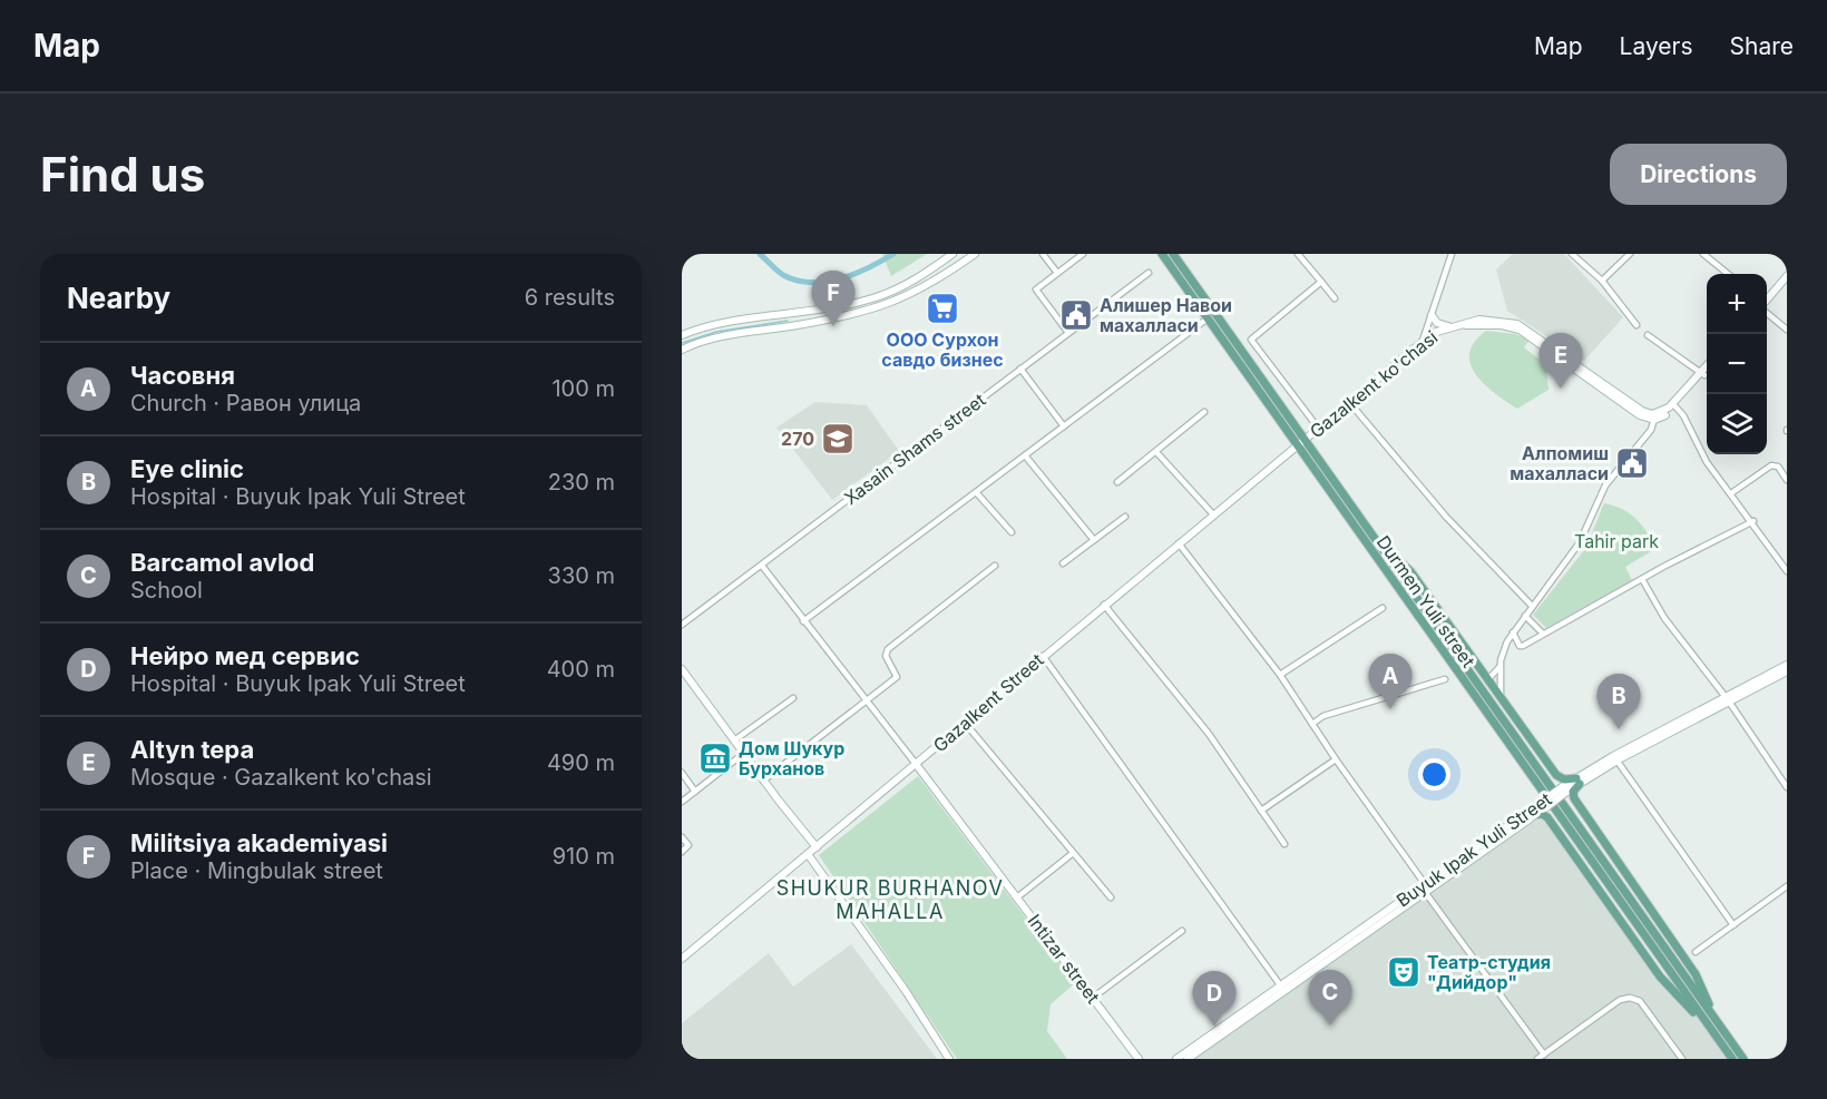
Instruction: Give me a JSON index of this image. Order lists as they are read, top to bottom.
{
  "streets": {
    "main road": [
      "Gazalkent ko'chasi",
      "Durmen Yuli street",
      "Gazalkent Street",
      "Buyuk Ipak Yuli Street",
      "Intizаr street"
    ],
    "street": ["Xasain Shams street"]
  },
  "crossings": [
    ["Gazalkent ko'chasi", "Durmen Yuli street"],
    ["Gazalkent ko'chasi", "Gazalkent Street"],
    ["Gazalkent Street", "Intizаr street"]
  ],
  "districts": ["SHUKUR BURHANOV MAHALLA"],
  "parks": ["Tahir park"],
  "places": {
    "supermarket": ["ООО Сурхон савдо бизнес"],
    "public building": ["Алишер Навои махалласи", "Алпомиш махалласи"],
    "school or university": ["270"],
    "museum": ["Дом Шукур Бурханов"],
    "theatre": ["Театр-студия \"Дийдор\""]
  },
  "page": {
    "header": "Map",
    "nav": ["Map", "Layers", "Share"],
    "buttons": "Directions",
    "title": "Find us",
    "heading": ["Nearby", "6 results"],
    "pins": [
      "F",
      "E",
      "A",
      "B",
      "C",
      "D"
    ],
    "map_buttons": ["+", "−"],
    "list": [
      {
        "mark": "A",
        "name": "Часовня",
        "note": "Church · Равон улица",
        "value": "100 m"
      },
      {
        "mark": "B",
        "name": "Eye clinic",
        "note": "Hospital · Buyuk Ipak Yuli Street",
        "value": "230 m"
      },
      {
        "mark": "C",
        "name": "Barcamol avlod",
        "note": "School",
        "value": "330 m"
      },
      {
        "mark": "D",
        "name": "Нейро мед сервис",
        "note": "Hospital · Buyuk Ipak Yuli Street",
        "value": "400 m"
      },
      {
        "mark": "E",
        "name": "Altyn tepa",
        "note": "Mosque · Gazalkent ko'chasi",
        "value": "490 m"
      },
      {
        "mark": "F",
        "name": "Militsiya akademiyasi",
        "note": "Place · Mingbulak street",
        "value": "910 m"
      }
    ]
  }
}
